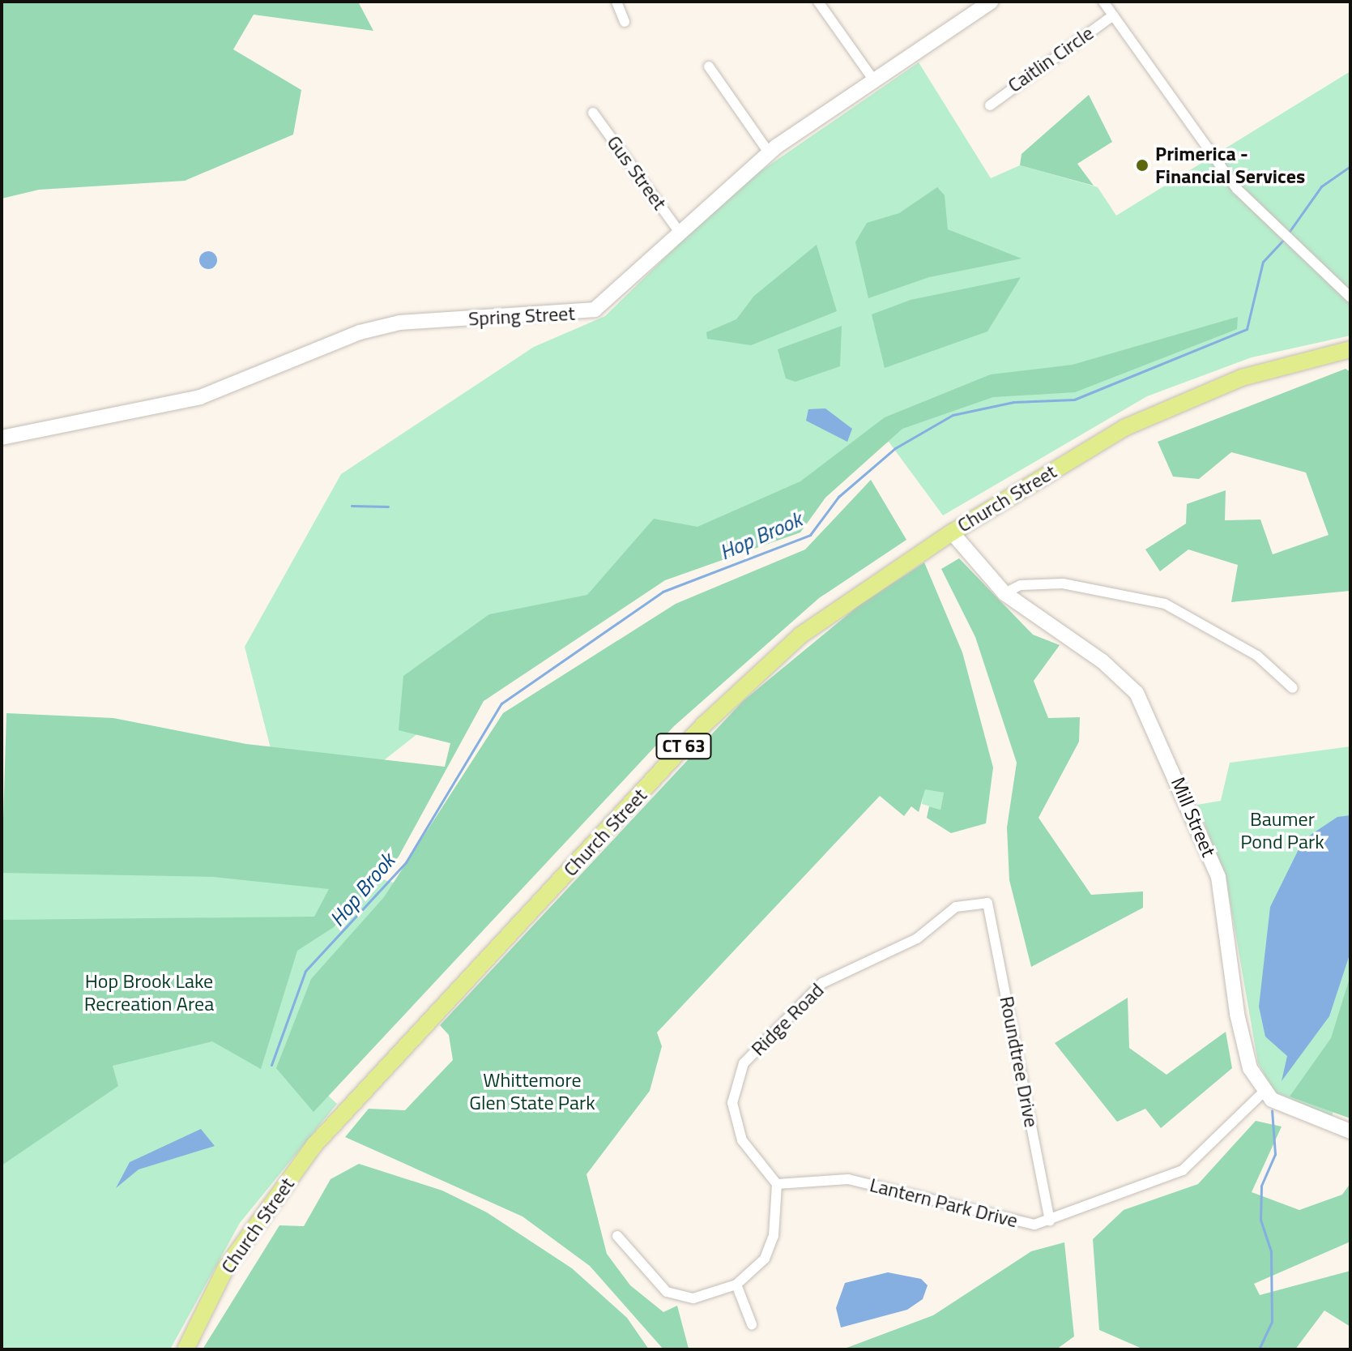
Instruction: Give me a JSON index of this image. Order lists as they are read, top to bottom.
{
  "streets": {
    "main road": [
      "Spring Street",
      "Church Street",
      "CT 63",
      "Mill Street"
    ],
    "street": [
      "Caitlin Circle",
      "Gus Street",
      "Ridge Road",
      "Roundtree Drive",
      "Lantern Park Drive"
    ]
  },
  "crossings": [
    ["Gus Street", "Spring Street"],
    ["Church Street", "Mill Street"],
    ["Mill Street", "Lantern Park Drive"],
    ["Ridge Road", "Roundtree Drive"],
    ["Ridge Road", "Lantern Park Drive"],
    ["Roundtree Drive", "Lantern Park Drive"]
  ],
  "water": ["Hop Brook"],
  "parks": ["Baumer Pond Park", "Hop Brook Lake Recreation Area", "Whittemore Glen State Park"],
  "places": ["Primerica - Financial Services"]
}
